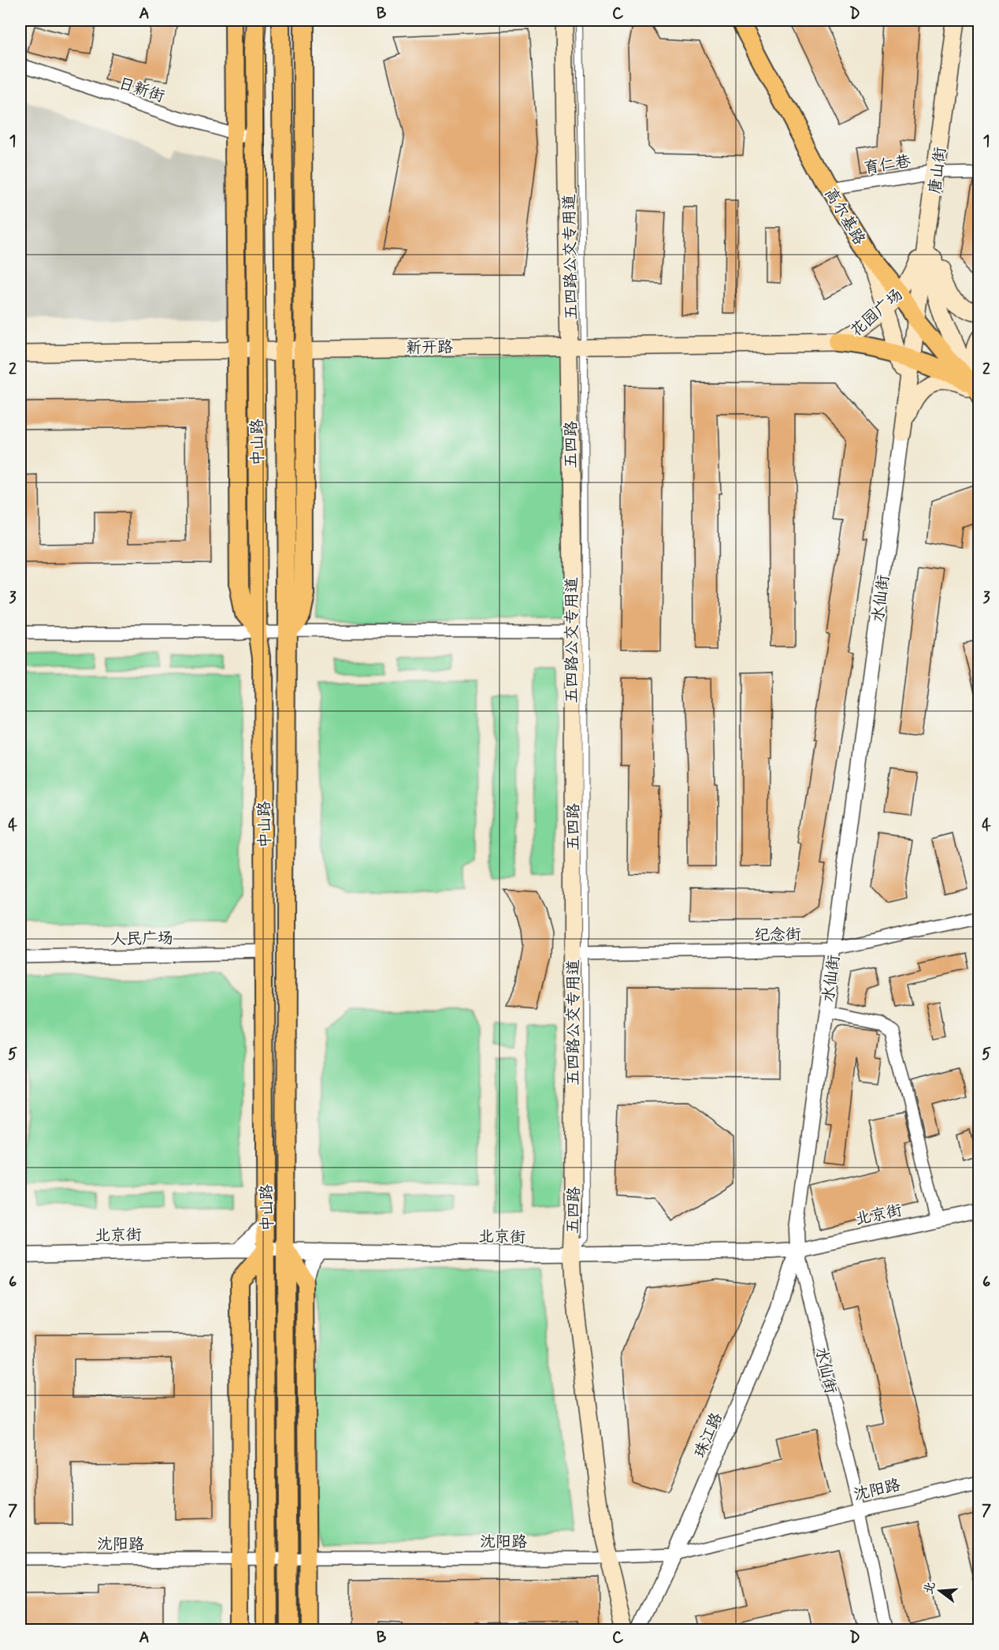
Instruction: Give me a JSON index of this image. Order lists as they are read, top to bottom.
{
  "streets": {
    "main road": [
      "唐山街",
      "高尔基路",
      "花园广场",
      "新开路",
      "中山路",
      "五四路",
      "水仙街"
    ],
    "street": [
      "日新街",
      "育仁巷",
      "纪念街",
      "人民广场",
      "北京街",
      "珠江路",
      "沈阳路"
    ],
    "lane": ["五四路公交专用道"]
  },
  "crossings": [
    ["日新街", "中山路"],
    ["育仁巷", "唐山街"],
    ["育仁巷", "高尔基路"],
    ["唐山街", "高尔基路"],
    ["唐山街", "花园广场"],
    ["唐山街", "水仙街"],
    ["高尔基路", "花园广场"],
    ["高尔基路", "水仙街"],
    ["五四路公交专用道", "新开路"],
    ["五四路公交专用道", "五四路"],
    ["五四路公交专用道", "纪念街"],
    ["花园广场", "新开路"],
    ["新开路", "中山路"],
    ["新开路", "五四路"],
    ["中山路", "人民广场"],
    ["中山路", "北京街"],
    ["中山路", "沈阳路"],
    ["五四路", "纪念街"],
    ["五四路", "北京街"],
    ["五四路", "沈阳路"],
    ["水仙街", "纪念街"],
    ["水仙街", "北京街"],
    ["水仙街", "珠江路"],
    ["水仙街", "沈阳路"],
    ["北京街", "珠江路"],
    ["珠江路", "沈阳路"]
  ],
  "north": "left",
  "grid": {
    "columns": [
      "A",
      "B",
      "C",
      "D"
    ],
    "rows": [
      "1",
      "2",
      "3",
      "4",
      "5",
      "6",
      "7"
    ]
  }
}
